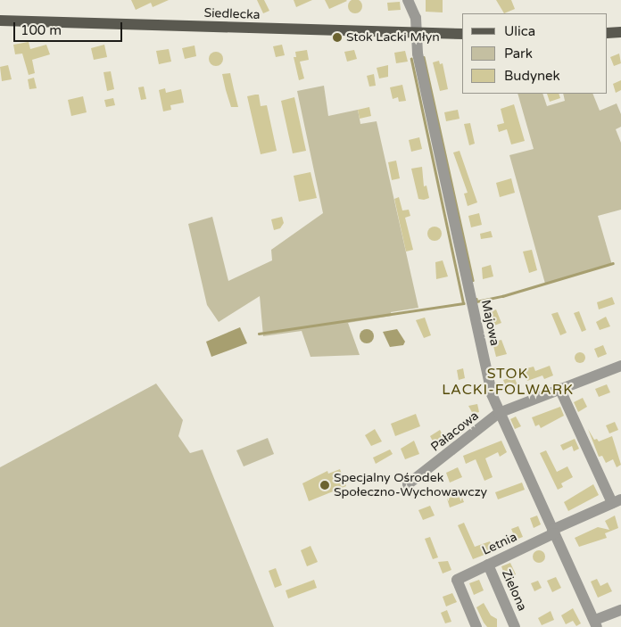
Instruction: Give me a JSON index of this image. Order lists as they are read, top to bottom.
{
  "streets": {
    "main road": ["Siedlecka"],
    "street": [
      "Majowa",
      "Pałacowa",
      "Letnia",
      "Zielona"
    ]
  },
  "crossings": [
    ["Siedlecka", "Majowa"],
    ["Majowa", "Pałacowa"],
    ["Majowa", "Letnia"],
    ["Letnia", "Zielona"]
  ],
  "districts": ["STOK LACKI-FOLWARK"],
  "places": ["Stok Lacki Młyn", "Specjalny Ośrodek Społeczno-Wychowawczy"],
  "legend": ["Ulica", "Park", "Budynek"],
  "scale_bar": "100 m"
}
